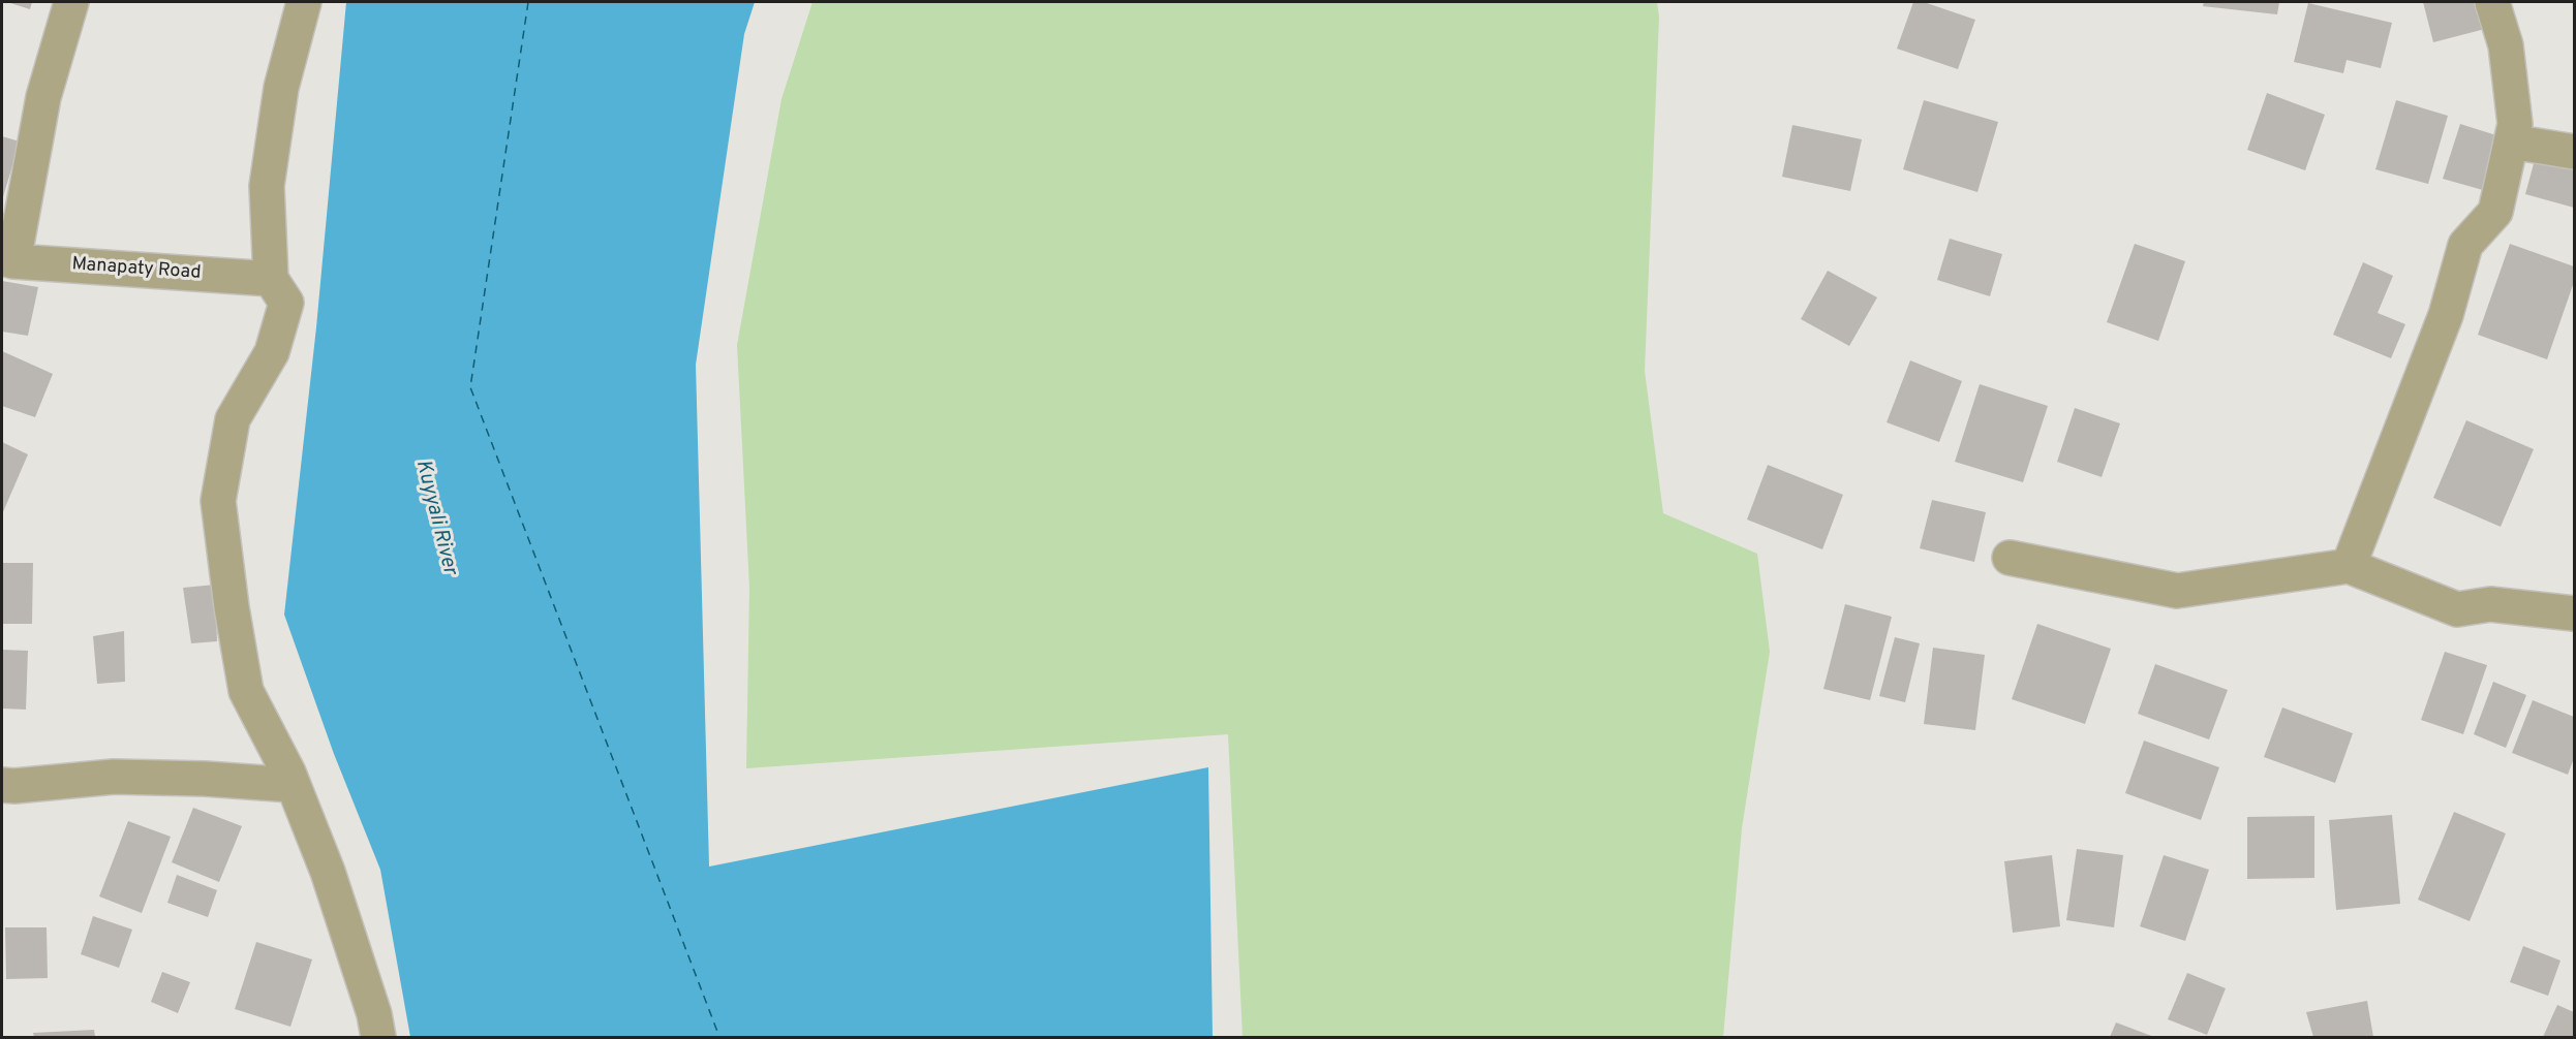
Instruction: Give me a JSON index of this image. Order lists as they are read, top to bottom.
{
  "streets": {
    "street": ["Manapaty Road"]
  },
  "water": ["Kuyyali River"]
}
